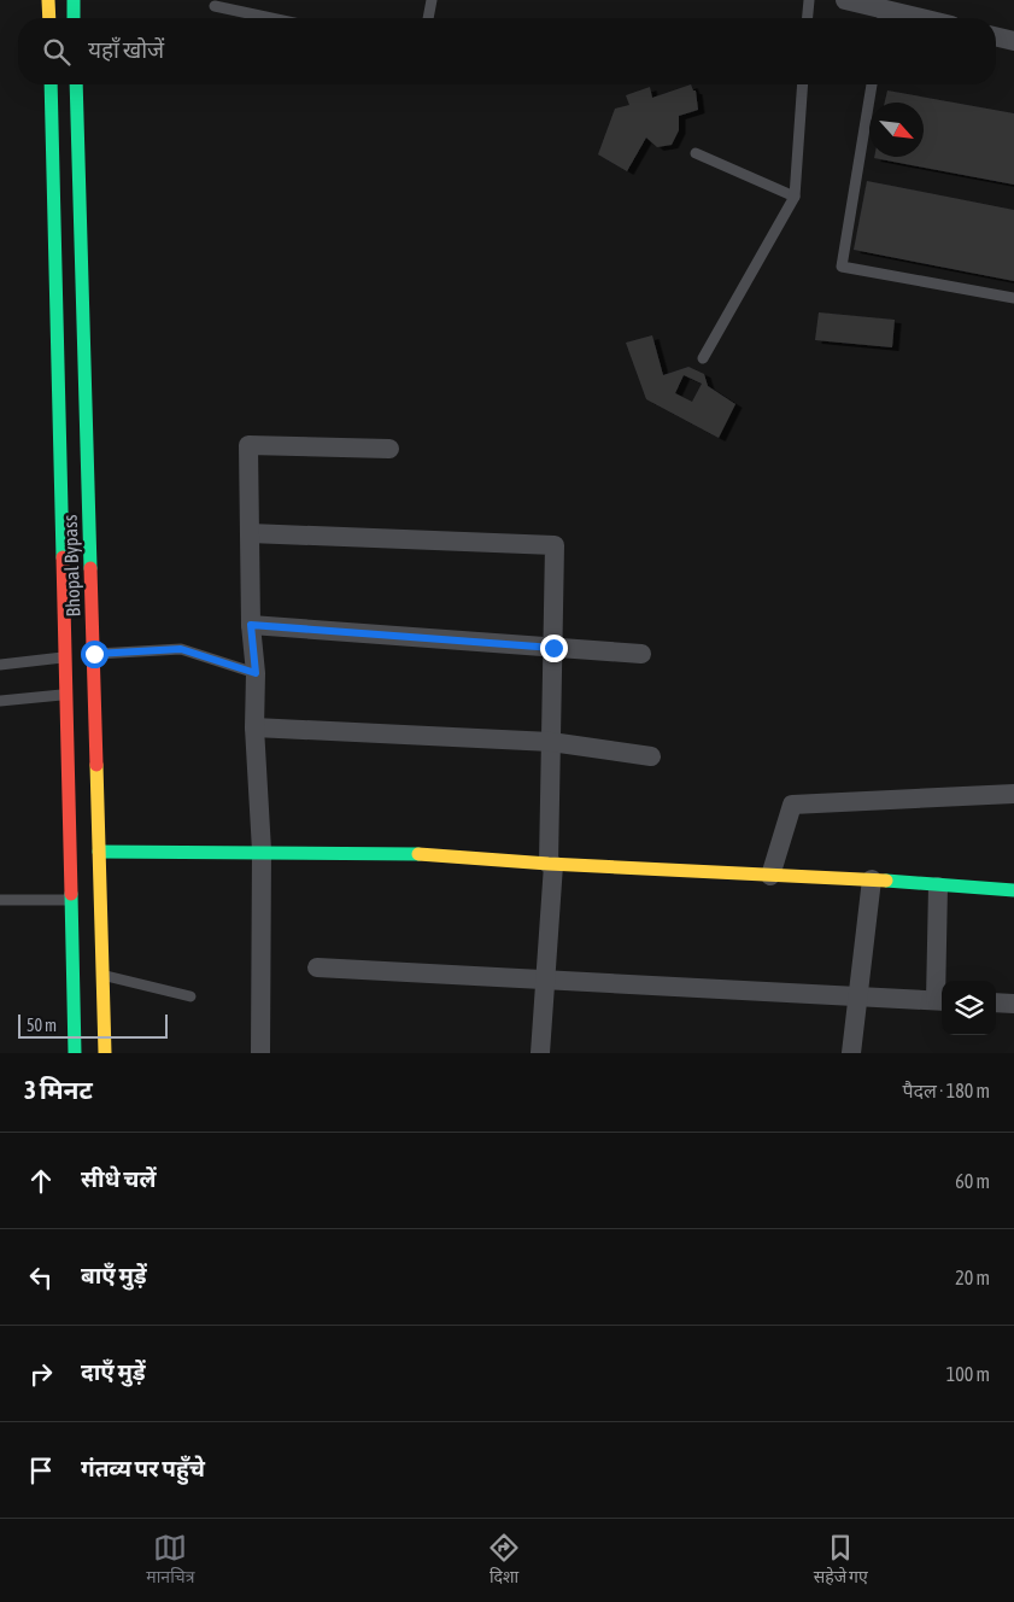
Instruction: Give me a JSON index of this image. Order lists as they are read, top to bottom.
{
  "streets": {
    "main road": ["Bhopal Bypass"]
  },
  "scale_bar": "50 m",
  "north": "bottom right",
  "page": {
    "search": "यहाँ खोजें",
    "scale": "50 m",
    "heading": ["3 मिनट", "पैदल · 180 m"],
    "list": [
      ["सीधे चलें", "60 m"],
      ["बाएँ मुड़ें", "20 m"],
      ["दाएँ मुड़ें", "100 m"],
      "गंतव्य पर पहुँचे"
    ],
    "nav": ["मानचित्र", "दिशा", "सहेजे गए"]
  }
}
